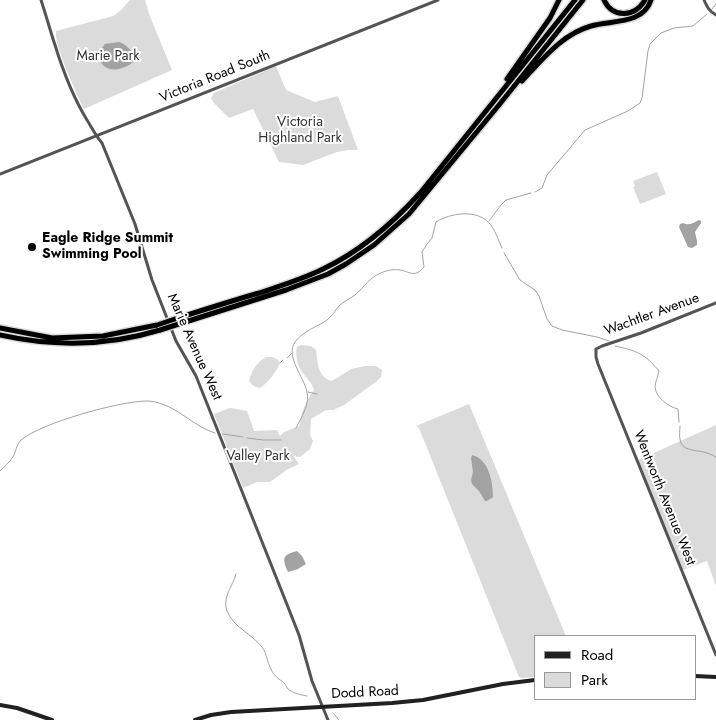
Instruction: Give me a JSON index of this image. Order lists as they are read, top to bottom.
{
  "streets": {
    "main road": ["Dodd Road"],
    "street": [
      "Victoria Road South",
      "Wachtler Avenue",
      "Marie Avenue West",
      "Wentworth Avenue West"
    ]
  },
  "crossings": [
    ["Victoria Road South", "Marie Avenue West"],
    ["Wachtler Avenue", "Wentworth Avenue West"],
    ["Marie Avenue West", "Dodd Road"]
  ],
  "parks": ["Marie Park", "Victoria Highland Park", "Valley Park"],
  "places": ["Eagle Ridge Summit Swimming Pool"],
  "legend": ["Road", "Park"]
}
